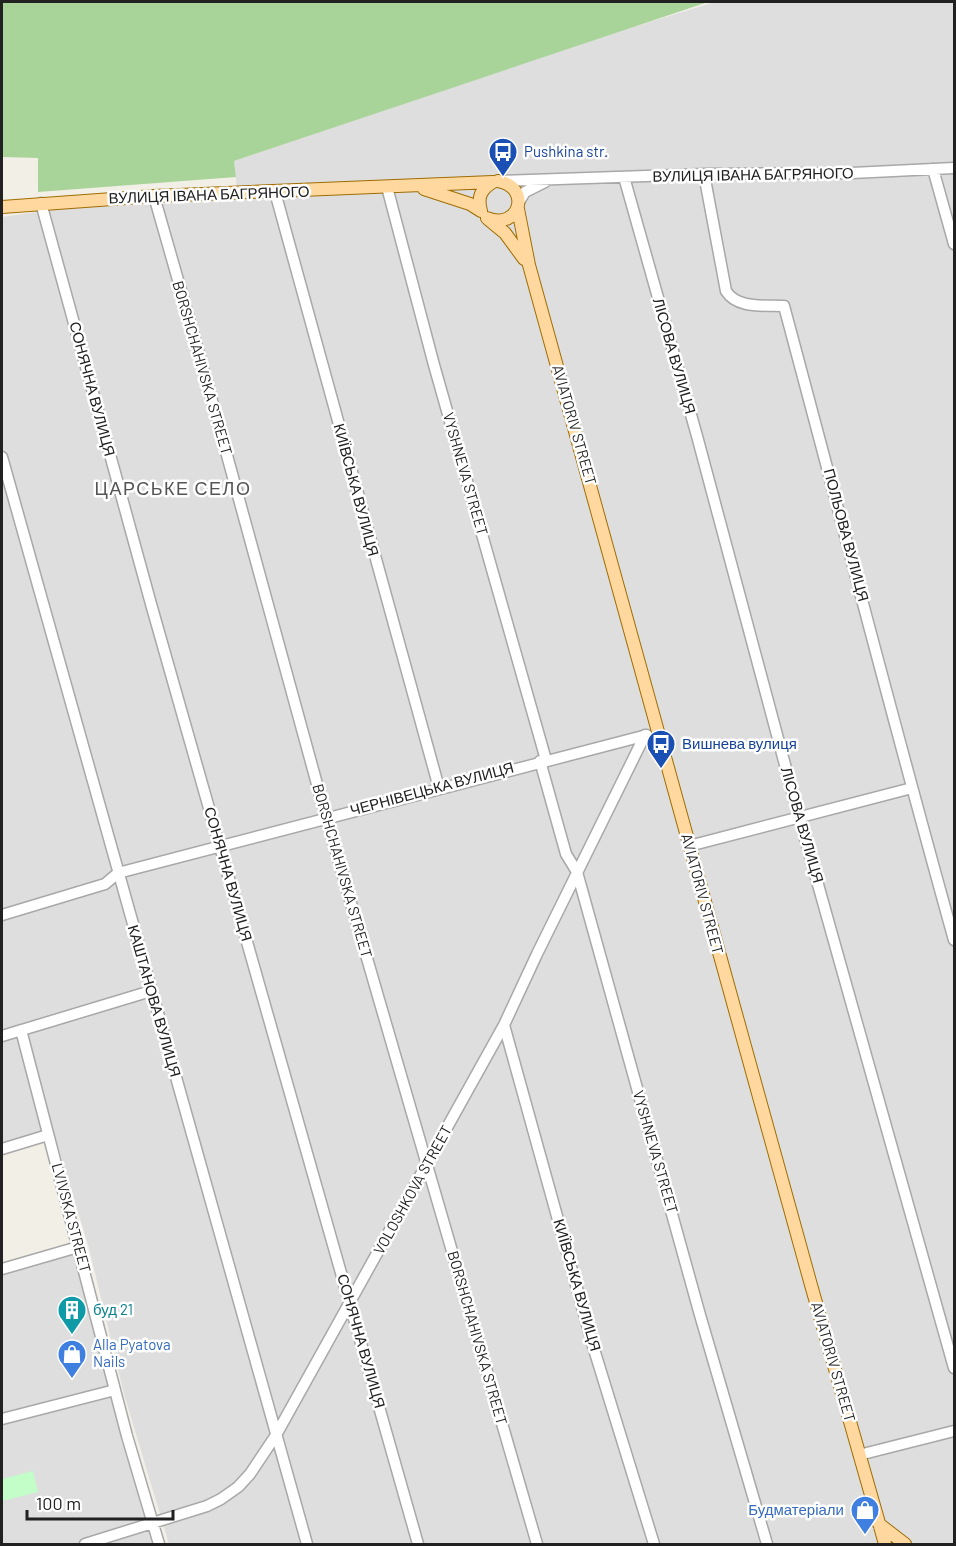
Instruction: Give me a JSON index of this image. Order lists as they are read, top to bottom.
{
  "streets": {
    "main road": ["ВУЛИЦЯ ІВАНА БАГРЯНОГО", "AVIATORIV STREET"],
    "street": [
      "ЛІСОВА ВУЛИЦЯ",
      "BORSHCHAHIVSKA STREET",
      "СОНЯЧНА ВУЛИЦЯ",
      "VYSHNEVA STREET",
      "КИЇВСЬКА ВУЛИЦЯ",
      "ПОЛЬОВА ВУЛИЦЯ",
      "ЧЕРНІВЕЦЬКА ВУЛИЦЯ",
      "КАШТАНОВА ВУЛИЦЯ",
      "VOLOSHKOVA STREET",
      "LVIVSKA STREET"
    ]
  },
  "crossings": [
    ["ВУЛИЦЯ ІВАНА БАГРЯНОГО", "ЛІСОВА ВУЛИЦЯ"],
    ["ВУЛИЦЯ ІВАНА БАГРЯНОГО", "BORSHCHAHIVSKA STREET"],
    ["ВУЛИЦЯ ІВАНА БАГРЯНОГО", "СОНЯЧНА ВУЛИЦЯ"],
    ["ВУЛИЦЯ ІВАНА БАГРЯНОГО", "AVIATORIV STREET"],
    ["ВУЛИЦЯ ІВАНА БАГРЯНОГО", "VYSHNEVA STREET"],
    ["ВУЛИЦЯ ІВАНА БАГРЯНОГО", "КИЇВСЬКА ВУЛИЦЯ"],
    ["ВУЛИЦЯ ІВАНА БАГРЯНОГО", "ПОЛЬОВА ВУЛИЦЯ"],
    ["BORSHCHAHIVSKA STREET", "ЧЕРНІВЕЦЬКА ВУЛИЦЯ"],
    ["BORSHCHAHIVSKA STREET", "VOLOSHKOVA STREET"],
    ["СОНЯЧНА ВУЛИЦЯ", "ЧЕРНІВЕЦЬКА ВУЛИЦЯ"],
    ["СОНЯЧНА ВУЛИЦЯ", "VOLOSHKOVA STREET"],
    ["AVIATORIV STREET", "ЧЕРНІВЕЦЬКА ВУЛИЦЯ"],
    ["VYSHNEVA STREET", "ЧЕРНІВЕЦЬКА ВУЛИЦЯ"],
    ["VYSHNEVA STREET", "VOLOSHKOVA STREET"],
    ["КИЇВСЬКА ВУЛИЦЯ", "ЧЕРНІВЕЦЬКА ВУЛИЦЯ"],
    ["КИЇВСЬКА ВУЛИЦЯ", "VOLOSHKOVA STREET"],
    ["ЧЕРНІВЕЦЬКА ВУЛИЦЯ", "КАШТАНОВА ВУЛИЦЯ"],
    ["ЧЕРНІВЕЦЬКА ВУЛИЦЯ", "VOLOSHKOVA STREET"],
    ["КАШТАНОВА ВУЛИЦЯ", "VOLOSHKOVA STREET"],
    ["VOLOSHKOVA STREET", "LVIVSKA STREET"]
  ],
  "districts": ["ЦАРСЬКЕ СЕЛО"],
  "places": {
    "bus stop": ["Pushkina str.", "Вишнева вулиця"],
    "building": ["буд 21"],
    "shop": ["Alla Pyatova Nails", "Будматеріали"]
  },
  "scale_bar": "100 m"
}
